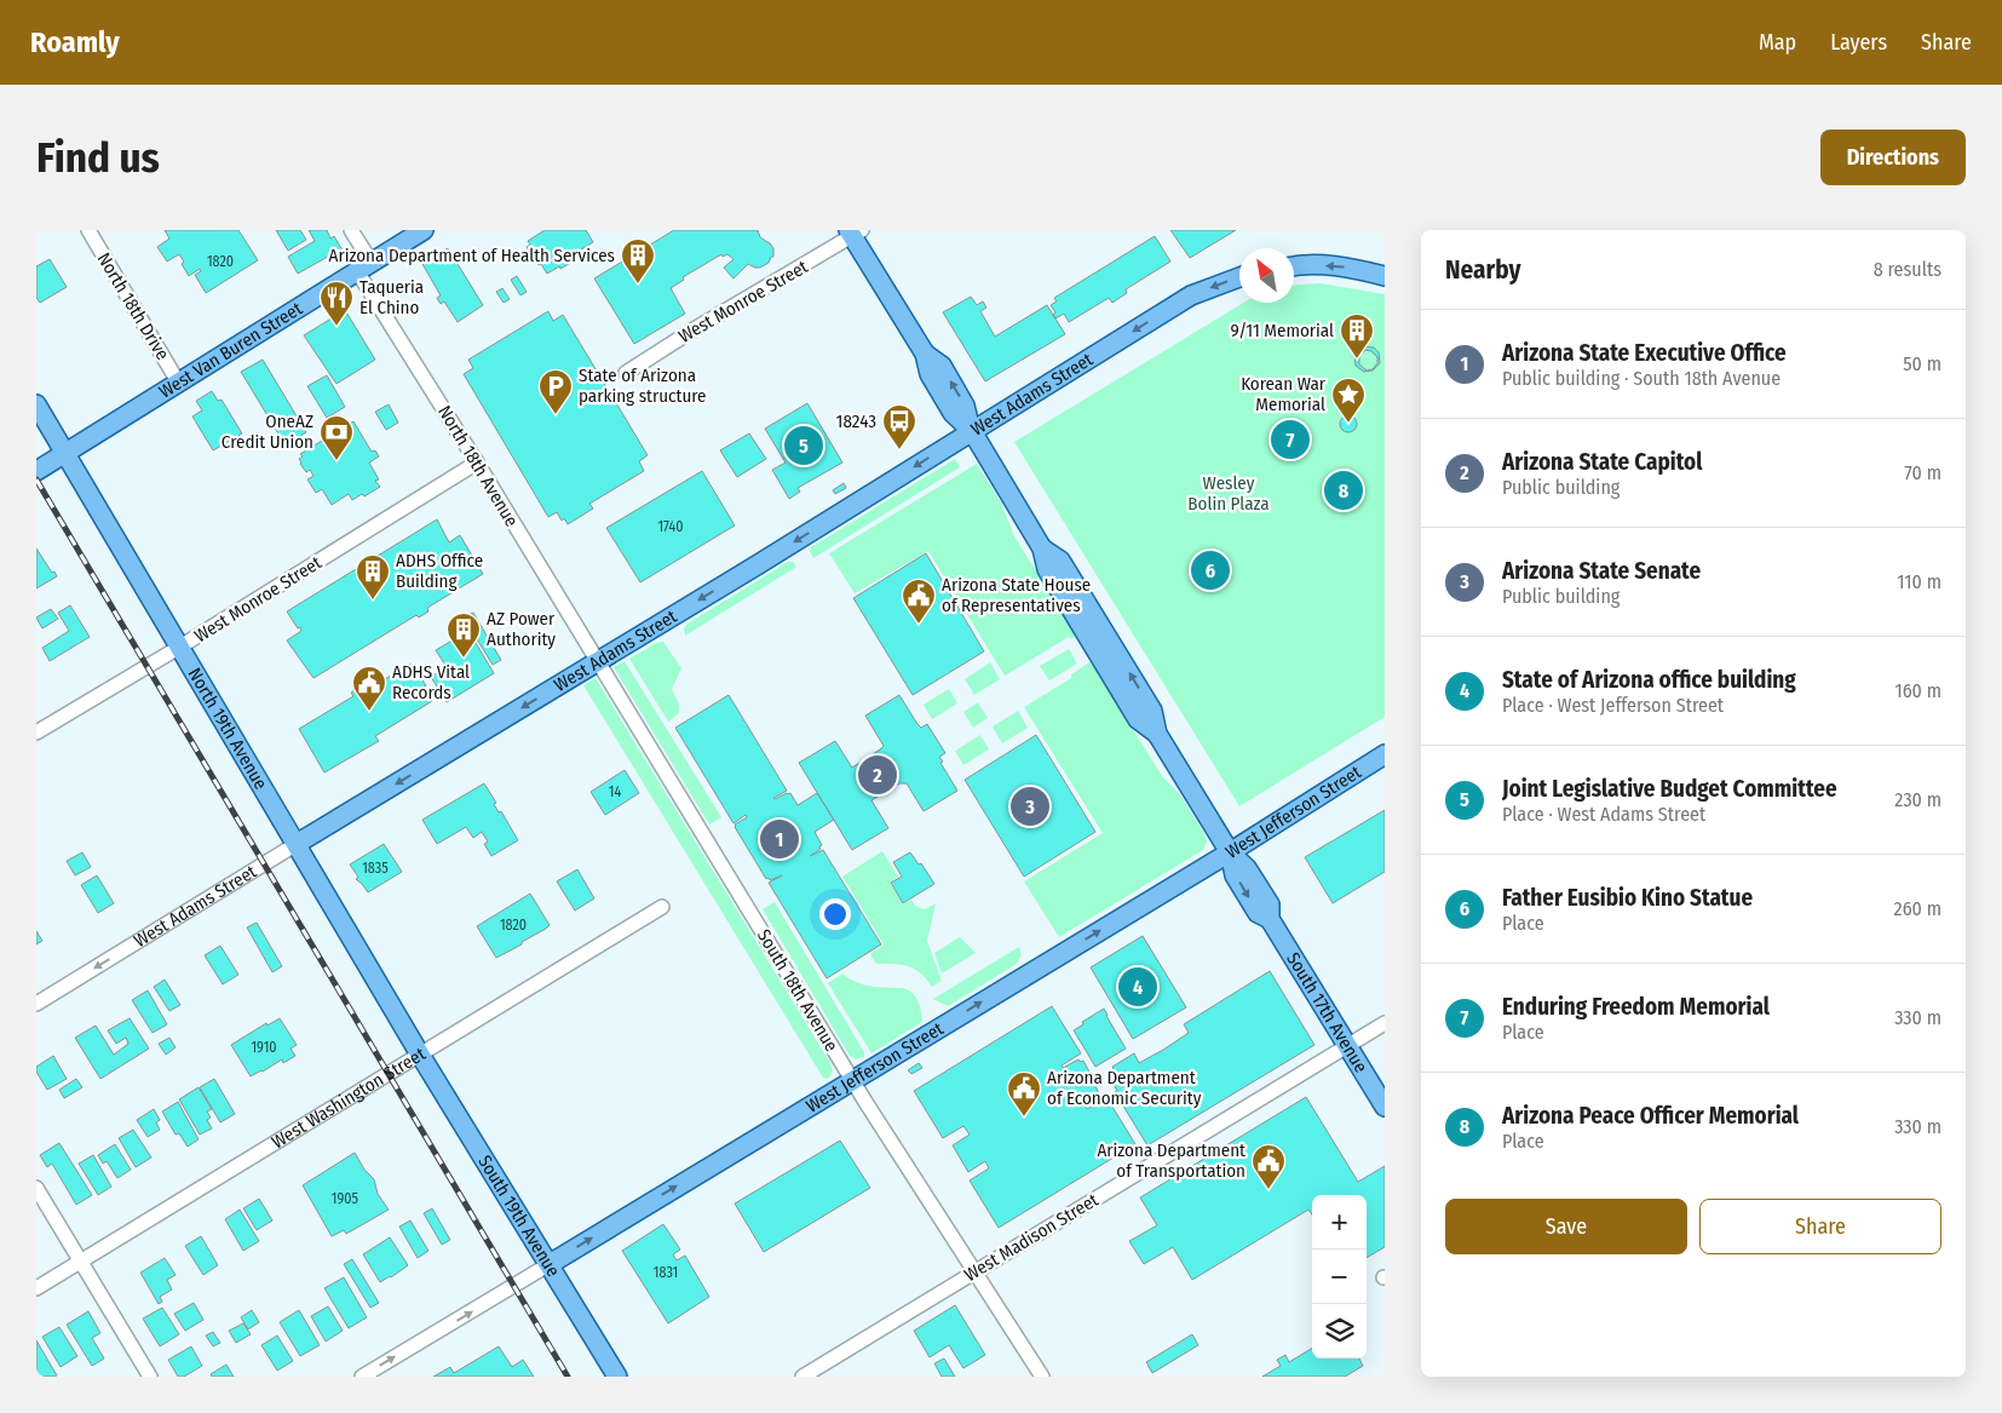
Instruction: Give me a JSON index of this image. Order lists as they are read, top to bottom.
{
  "streets": {
    "main road": [
      "West Van Buren Street",
      "West Adams Street",
      "North 19th Avenue",
      "West Jefferson Street",
      "South 17th Avenue",
      "South 19th Avenue"
    ],
    "street": [
      "West Monroe Street",
      "North 18th Drive",
      "North 18th Avenue",
      "South 18th Avenue",
      "West Washington Street",
      "West Madison Street"
    ]
  },
  "crossings": [
    ["West Monroe Street", "North 18th Avenue"],
    ["West Monroe Street", "North 19th Avenue"],
    ["West Monroe Street", "South 17th Avenue"],
    ["North 18th Drive", "West Van Buren Street"],
    ["West Van Buren Street", "North 18th Avenue"],
    ["West Van Buren Street", "North 19th Avenue"],
    ["West Adams Street", "North 18th Avenue"],
    ["West Adams Street", "North 19th Avenue"],
    ["West Adams Street", "South 18th Avenue"],
    ["West Adams Street", "South 17th Avenue"],
    ["North 18th Avenue", "South 18th Avenue"],
    ["North 19th Avenue", "West Washington Street"],
    ["North 19th Avenue", "South 19th Avenue"],
    ["West Jefferson Street", "South 18th Avenue"],
    ["West Jefferson Street", "South 17th Avenue"],
    ["West Jefferson Street", "South 19th Avenue"],
    ["South 18th Avenue", "West Madison Street"],
    ["South 17th Avenue", "West Madison Street"],
    ["West Washington Street", "South 19th Avenue"]
  ],
  "one_way": ["West Adams Street", "West Jefferson Street"],
  "parks": ["Wesley Bolin Plaza"],
  "places": {
    "building": [
      "Arizona Department of Health Services",
      "9/11 Memorial",
      "ADHS Office Building",
      "AZ Power Authority"
    ],
    "restaurant": ["Taqueria El Chino"],
    "parking": ["State of Arizona parking structure"],
    "place": ["Korean War Memorial"],
    "bus stop": ["18243"],
    "bank": ["OneAZ Credit Union"],
    "public building": [
      "Arizona State House of Representatives",
      "ADHS Vital Records",
      "Arizona Department of Economic Security",
      "Arizona Department of Transportation"
    ]
  },
  "house_numbers": [
    "1820",
    "1740",
    "14",
    "1835",
    "1820",
    "1910",
    "1905",
    "1831"
  ],
  "north": "top left",
  "page": {
    "header": "Roamly",
    "nav": ["Map", "Layers", "Share"],
    "buttons": [
      "Directions",
      ["Save", "Share"]
    ],
    "title": "Find us",
    "heading": ["Nearby", "8 results"],
    "list": [
      {
        "mark": "1",
        "name": "Arizona State Executive Office",
        "note": "Public building · South 18th Avenue",
        "value": "50 m"
      },
      {
        "mark": "2",
        "name": "Arizona State Capitol",
        "note": "Public building",
        "value": "70 m"
      },
      {
        "mark": "3",
        "name": "Arizona State Senate",
        "note": "Public building",
        "value": "110 m"
      },
      {
        "mark": "4",
        "name": "State of Arizona office building",
        "note": "Place · West Jefferson Street",
        "value": "160 m"
      },
      {
        "mark": "5",
        "name": "Joint Legislative Budget Committee",
        "note": "Place · West Adams Street",
        "value": "230 m"
      },
      {
        "mark": "6",
        "name": "Father Eusibio Kino Statue",
        "note": "Place",
        "value": "260 m"
      },
      {
        "mark": "7",
        "name": "Enduring Freedom Memorial",
        "note": "Place",
        "value": "330 m"
      },
      {
        "mark": "8",
        "name": "Arizona Peace Officer Memorial",
        "note": "Place",
        "value": "330 m"
      }
    ],
    "pins": [
      "7",
      "5",
      "8",
      "6",
      "2",
      "3",
      "1",
      "4"
    ],
    "map_buttons": ["+", "−"]
  }
}
